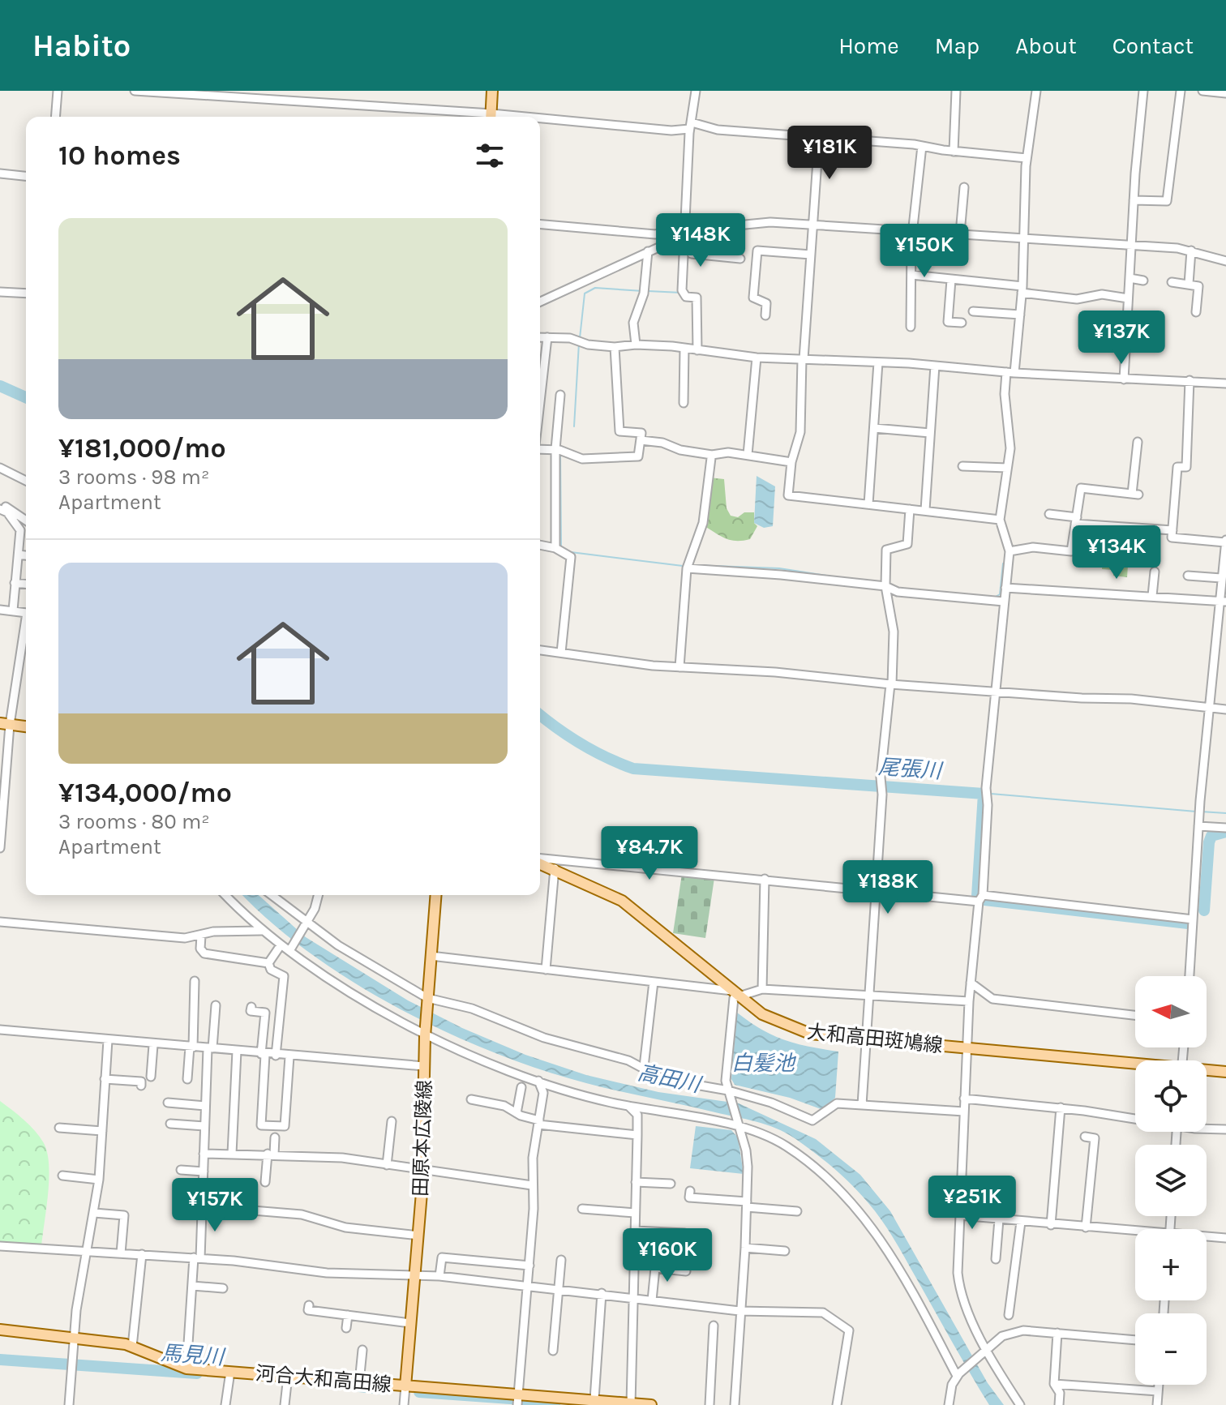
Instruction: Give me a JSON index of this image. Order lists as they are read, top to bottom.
{
  "streets": {
    "main road": ["大和高田斑鳩線", "田原本広陵線", "河合大和高田線"]
  },
  "crossings": [
    ["田原本広陵線", "河合大和高田線"]
  ],
  "water": [
    "尾張川",
    "白髪池",
    "高田川",
    "馬見川"
  ],
  "north": "left",
  "page": {
    "header": "Habito",
    "nav": [
      "Home",
      "Map",
      "About",
      "Contact"
    ],
    "heading": "10 homes",
    "price": [
      "¥181K",
      "¥148K",
      "¥150K",
      "¥137K",
      "¥134K",
      "¥84.7K",
      "¥188K",
      "¥251K",
      "¥157K",
      "¥160K"
    ],
    "list": [
      {
        "name": "¥181,000/mo",
        "note": "3 rooms · 98 m² · Apartment"
      },
      {
        "name": "¥134,000/mo",
        "note": "3 rooms · 80 m² · Apartment"
      }
    ],
    "map_buttons": ["+", "−"]
  }
}
